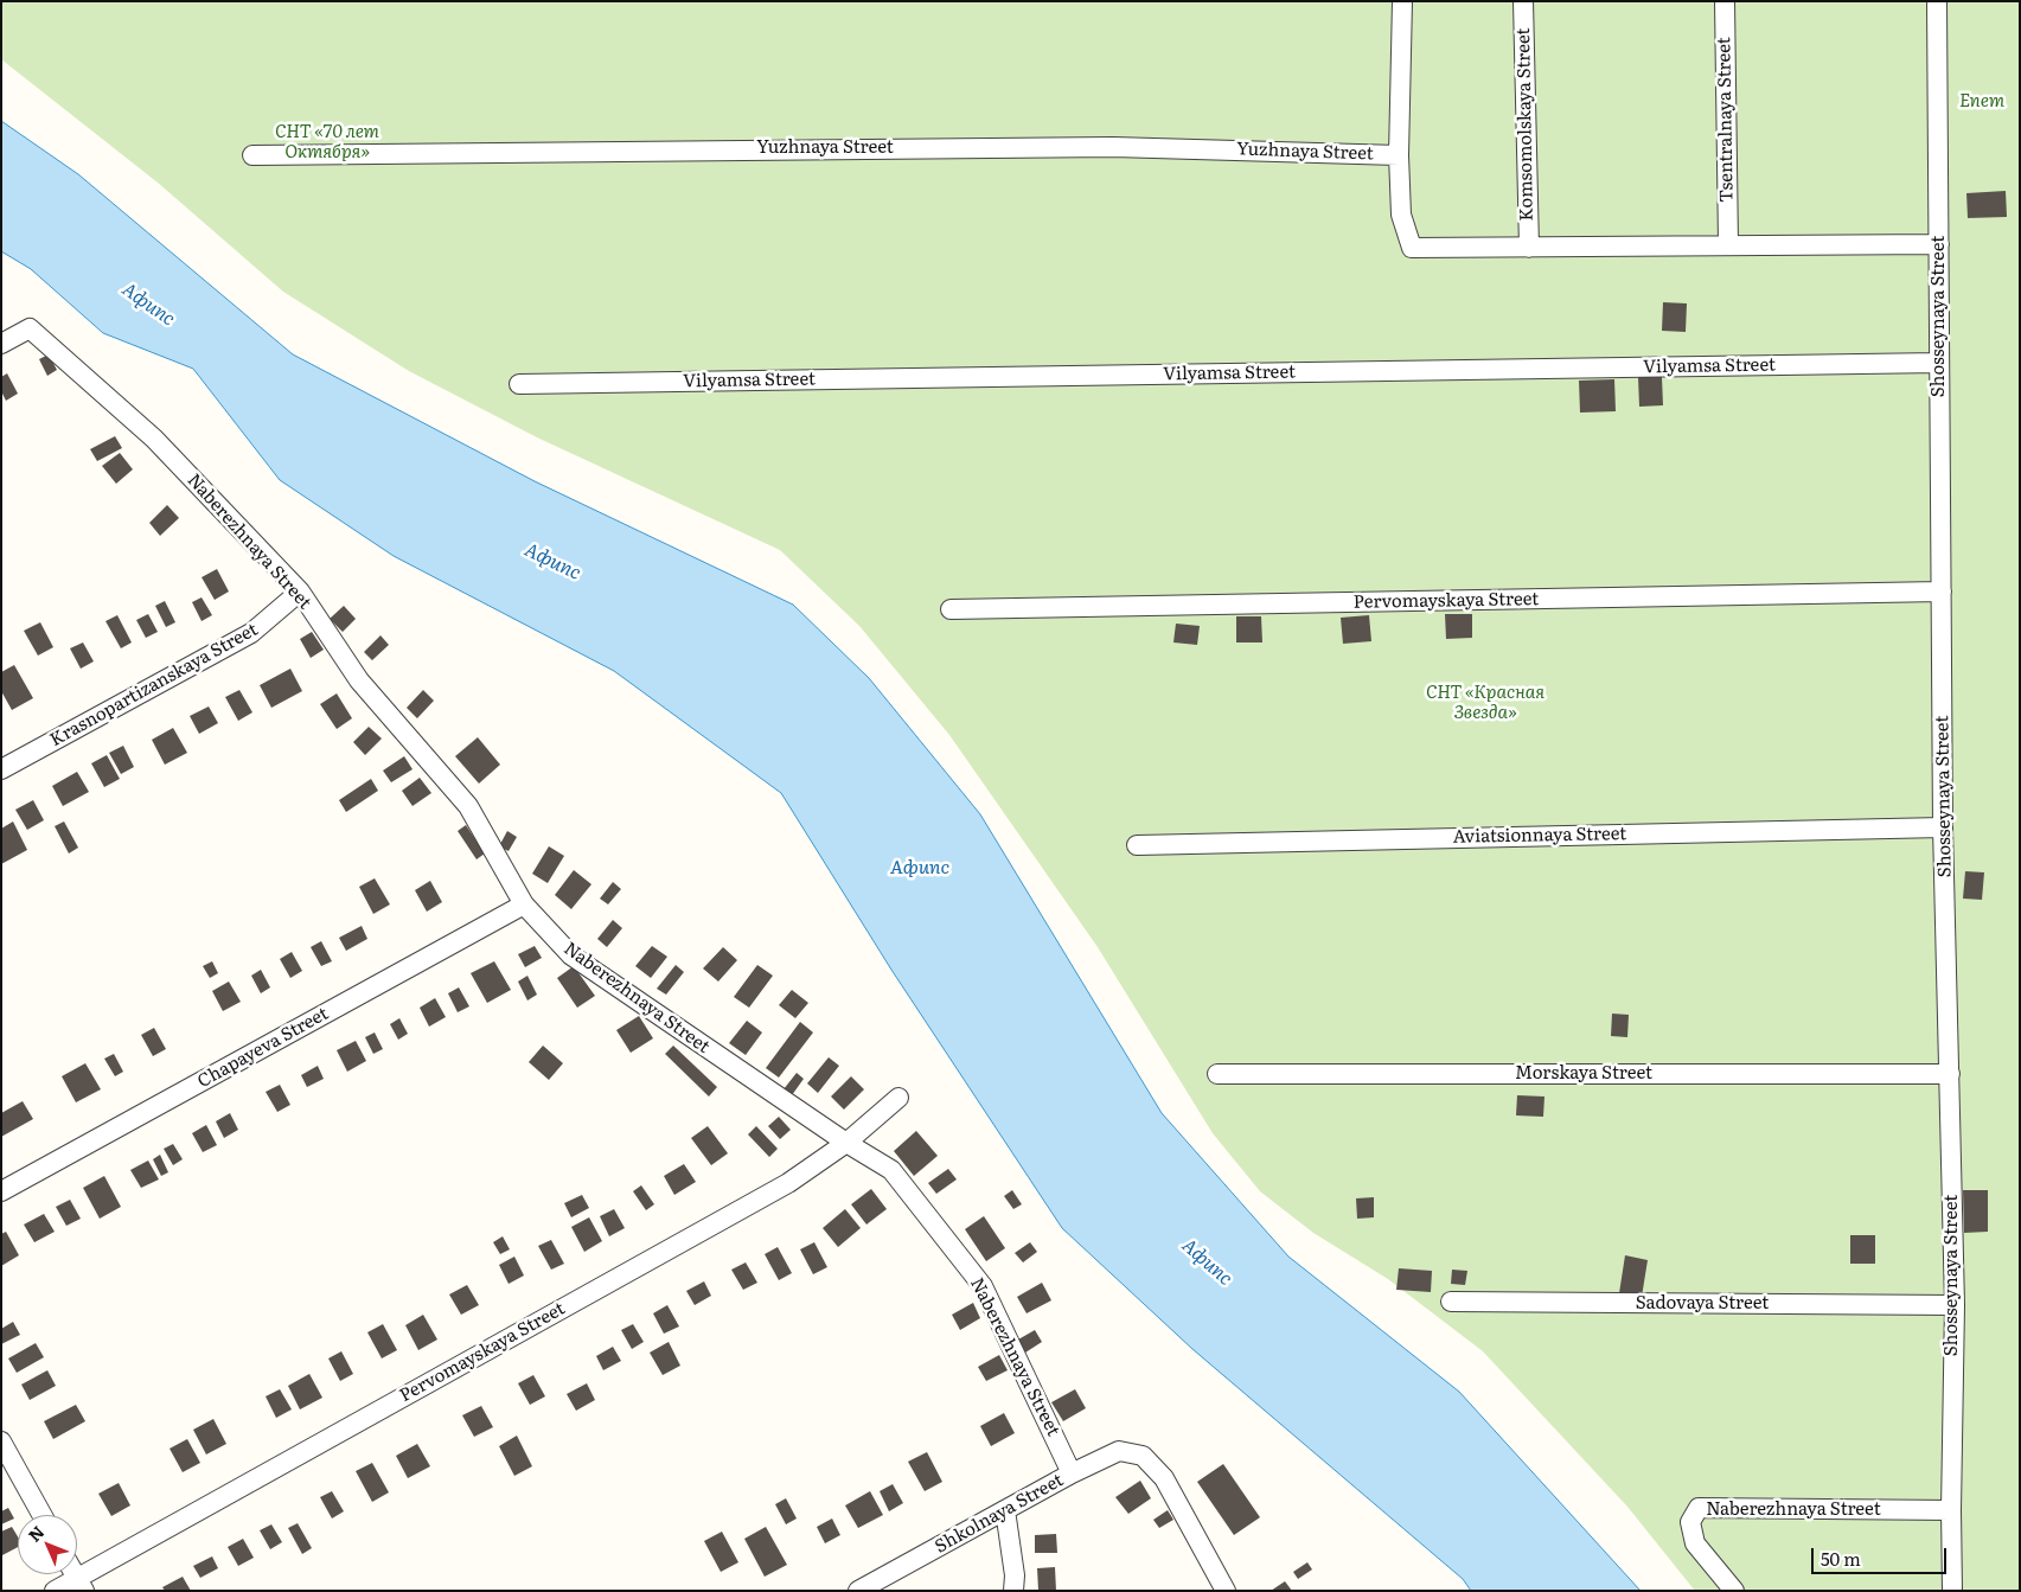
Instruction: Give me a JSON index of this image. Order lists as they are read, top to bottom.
{
  "streets": {
    "street": [
      "Tsentralnaya Street",
      "Komsomolskaya Street",
      "Yuzhnaya Street",
      "Shosseynaya Street",
      "Vilyamsa Street",
      "Naberezhnaya Street",
      "Pervomayskaya Street",
      "Krasnopartizanskaya Street",
      "Aviatsionnaya Street",
      "Chapayeva Street",
      "Morskaya Street",
      "Sadovaya Street",
      "Shkolnaya Street"
    ]
  },
  "crossings": [
    ["Shosseynaya Street", "Vilyamsa Street"],
    ["Shosseynaya Street", "Naberezhnaya Street"],
    ["Shosseynaya Street", "Pervomayskaya Street"],
    ["Shosseynaya Street", "Aviatsionnaya Street"],
    ["Shosseynaya Street", "Morskaya Street"],
    ["Shosseynaya Street", "Sadovaya Street"],
    ["Naberezhnaya Street", "Pervomayskaya Street"],
    ["Naberezhnaya Street", "Krasnopartizanskaya Street"],
    ["Naberezhnaya Street", "Chapayeva Street"],
    ["Naberezhnaya Street", "Shkolnaya Street"]
  ],
  "water": ["Афипс"],
  "parks": ["Enem", "СНТ «70 лет Октября»", "СНТ «Красная Звезда»"],
  "scale_bar": "50 m",
  "north": "top left"
}
